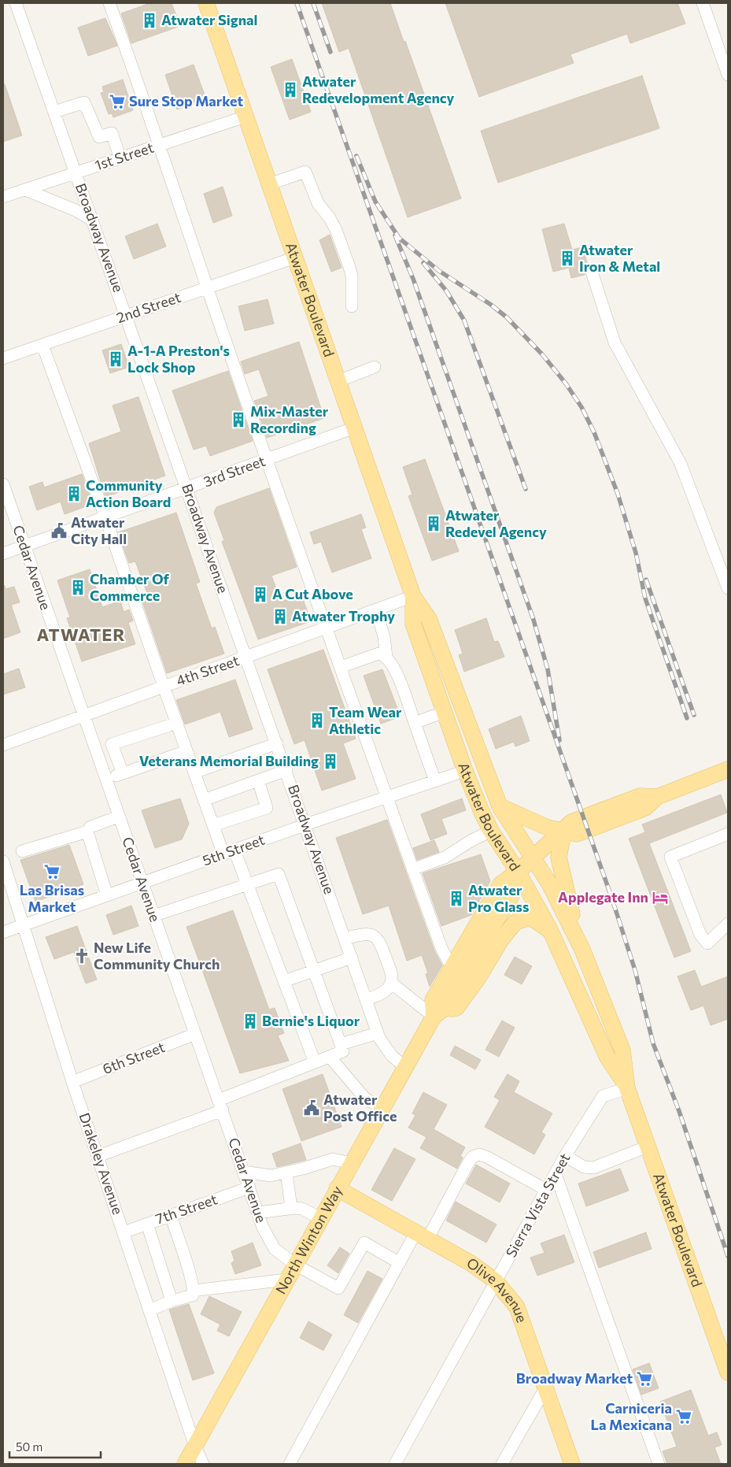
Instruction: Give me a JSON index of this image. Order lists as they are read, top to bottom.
{
  "streets": {
    "main road": ["Atwater Boulevard", "North Winton Way", "Olive Avenue"],
    "street": [
      "1st Street",
      "Broadway Avenue",
      "2nd Street",
      "3rd Street",
      "Cedar Avenue",
      "4th Street",
      "5th Street",
      "6th Street",
      "Drakeley Avenue",
      "Sierra Vista Street",
      "7th Street"
    ]
  },
  "crossings": [
    ["1st Street", "Broadway Avenue"],
    ["1st Street", "Atwater Boulevard"],
    ["Broadway Avenue", "2nd Street"],
    ["Broadway Avenue", "3rd Street"],
    ["Broadway Avenue", "4th Street"],
    ["Broadway Avenue", "5th Street"],
    ["Broadway Avenue", "North Winton Way"],
    ["Atwater Boulevard", "2nd Street"],
    ["Atwater Boulevard", "3rd Street"],
    ["Atwater Boulevard", "4th Street"],
    ["Atwater Boulevard", "5th Street"],
    ["Atwater Boulevard", "Sierra Vista Street"],
    ["Atwater Boulevard", "North Winton Way"],
    ["3rd Street", "Cedar Avenue"],
    ["Cedar Avenue", "4th Street"],
    ["Cedar Avenue", "5th Street"],
    ["Cedar Avenue", "6th Street"],
    ["Cedar Avenue", "7th Street"],
    ["Cedar Avenue", "North Winton Way"],
    ["5th Street", "Drakeley Avenue"],
    ["6th Street", "Drakeley Avenue"],
    ["Drakeley Avenue", "7th Street"],
    ["Drakeley Avenue", "North Winton Way"],
    ["Sierra Vista Street", "Olive Avenue"],
    ["North Winton Way", "Olive Avenue"]
  ],
  "districts": ["ATWATER"],
  "places": {
    "building": [
      "Atwater Signal",
      "Atwater Redevelopment Agency",
      "Atwater Iron & Metal",
      "A-1-A Preston's Lock Shop",
      "Mix-Master Recording",
      "Community Action Board",
      "Atwater Redevel Agency",
      "Chamber Of Commerce",
      "A Cut Above",
      "Atwater Trophy",
      "Team Wear Athletic",
      "Veterans Memorial Building",
      "Atwater Pro Glass",
      "Bernie's Liquor"
    ],
    "supermarket": [
      "Sure Stop Market",
      "Las Brisas Market",
      "Broadway Market",
      "Carniceria La Mexicana"
    ],
    "public building": ["Atwater City Hall", "Atwater Post Office"],
    "hotel": ["Applegate Inn"],
    "church": ["New Life Community Church"]
  },
  "scale_bar": "50 m"
}
